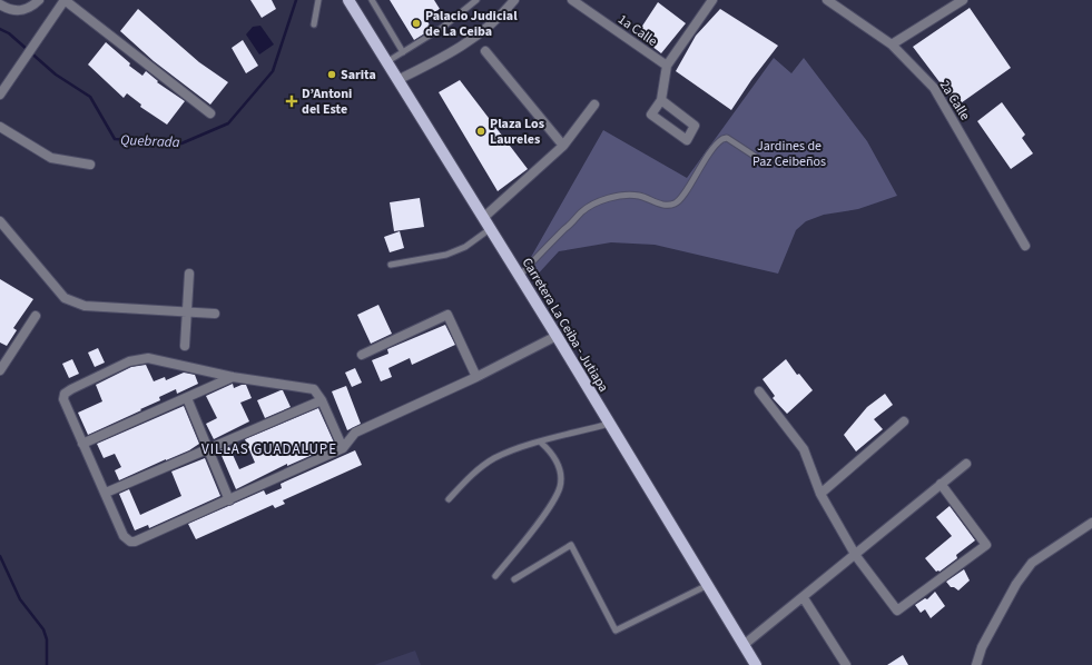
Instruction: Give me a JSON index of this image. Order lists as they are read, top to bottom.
{
  "streets": {
    "main road": ["Carretera La Ceiba - Jutiapa"],
    "street": ["1a Calle", "2a Calle"]
  },
  "districts": ["VILLAS GUADALUPE"],
  "water": ["Quebrada"],
  "parks": ["Jardines de Paz Ceibeños"],
  "places": {
    "other": ["Palacio Judicial de La Ceiba", "Sarita", "Plaza Los Laureles"],
    "health": ["D’Antoni del Este"]
  }
}
